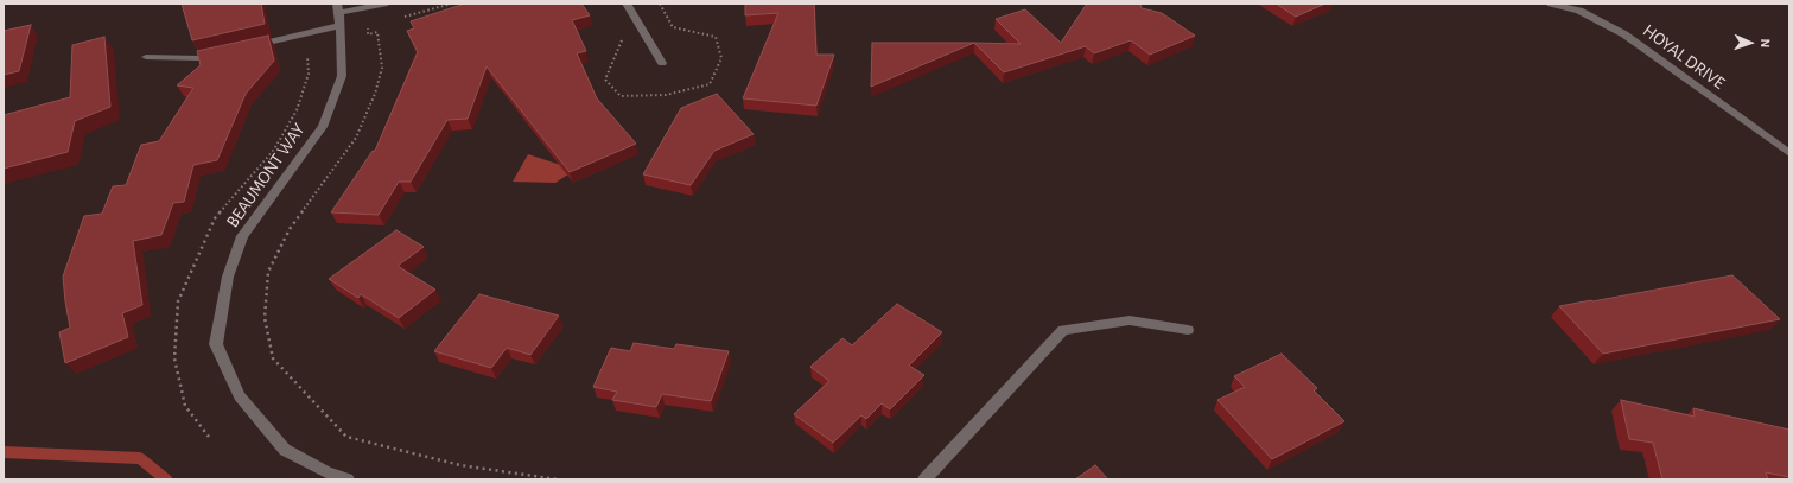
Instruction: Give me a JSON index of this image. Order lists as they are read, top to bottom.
{
  "streets": {
    "street": ["HOYAL DRIVE", "BEAUMONT WAY"]
  },
  "north": "right"
}
